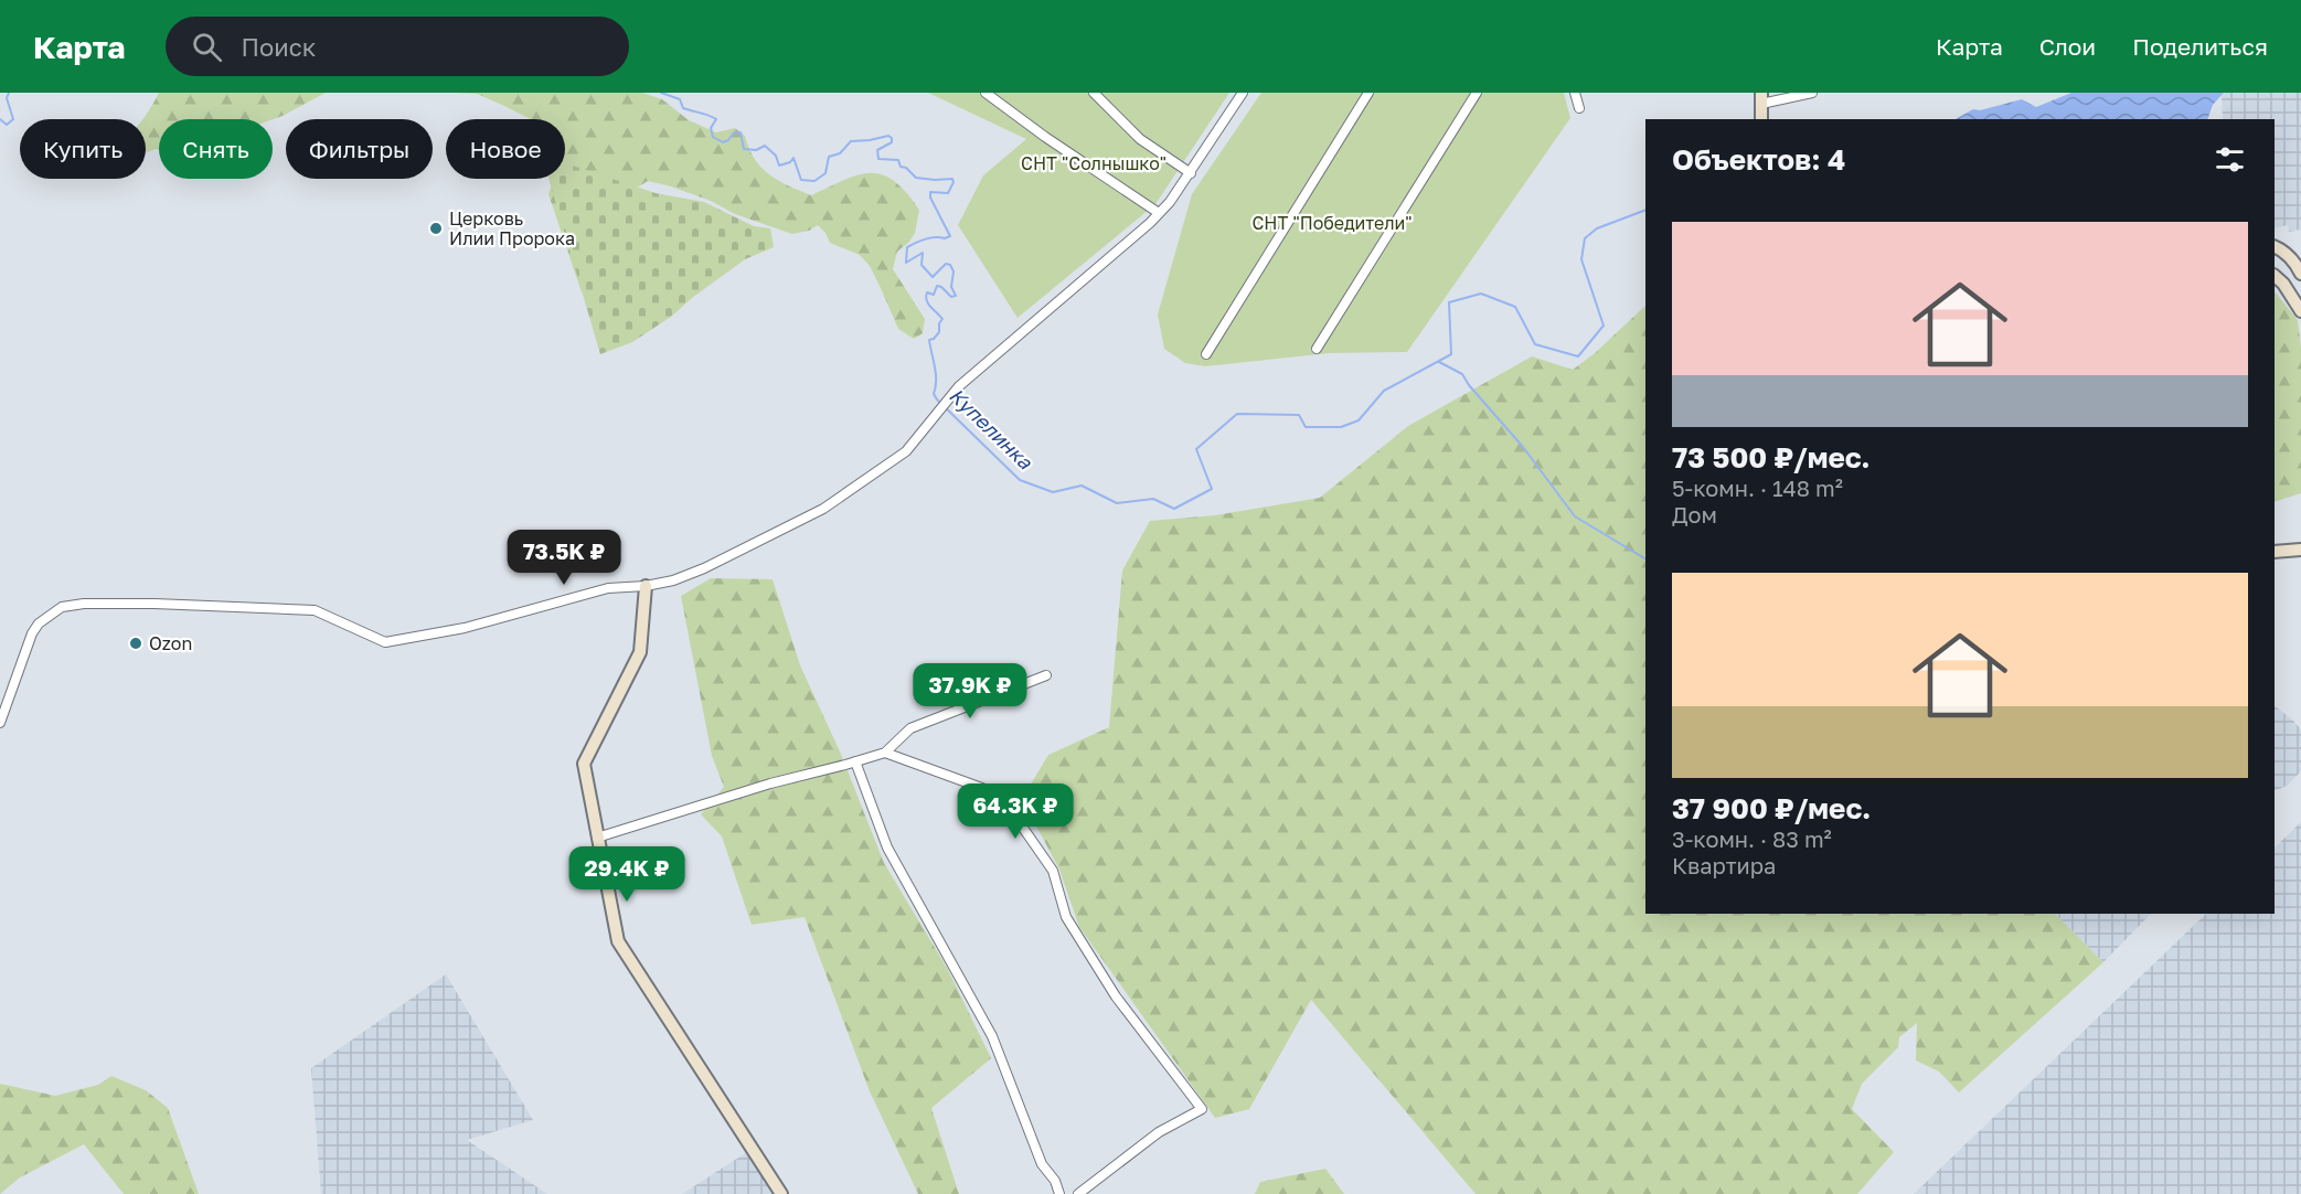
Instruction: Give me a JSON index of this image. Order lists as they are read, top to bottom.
{
  "water": ["Купелинка"],
  "parks": ["СНТ \"Солнышко\"", "СНТ \"Победители\""],
  "places": ["Церковь Илии Пророка", "Ozon"],
  "page": {
    "header": "Карта",
    "search": "Поиск",
    "nav": ["Карта", "Слои", "Поделиться"],
    "chip": [
      "Купить",
      "Снять",
      "Фильтры",
      "Новое"
    ],
    "heading": "Объектов: 4",
    "list": [
      {
        "name": "73 500 ₽/мес.",
        "note": "5-комн. · 148 m² · Дом"
      },
      {
        "name": "37 900 ₽/мес.",
        "note": "3-комн. · 83 m² · Квартира"
      }
    ],
    "price": [
      "73.5K ₽",
      "37.9K ₽",
      "64.3K ₽",
      "29.4K ₽"
    ]
  }
}
